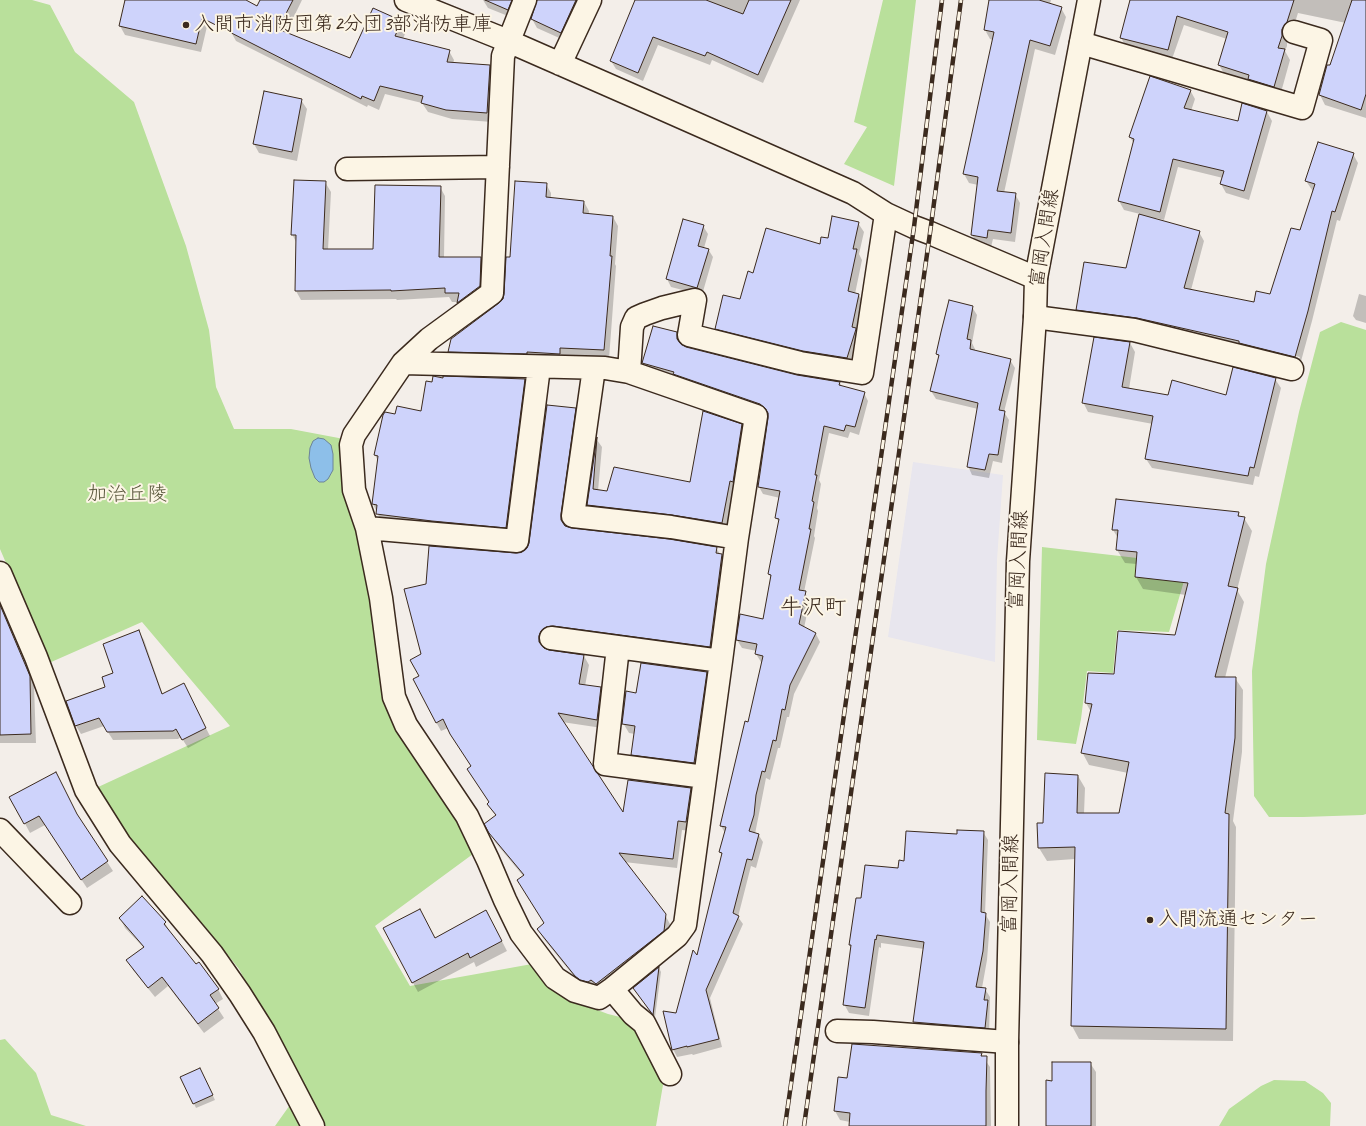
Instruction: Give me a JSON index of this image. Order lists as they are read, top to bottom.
{
  "streets": {
    "street": ["富岡入間線"]
  },
  "districts": ["牛沢町"],
  "parks": ["加治丘陵"],
  "places": ["入間市消防団第2分団3部消防車庫", "入間流通センター"]
}
